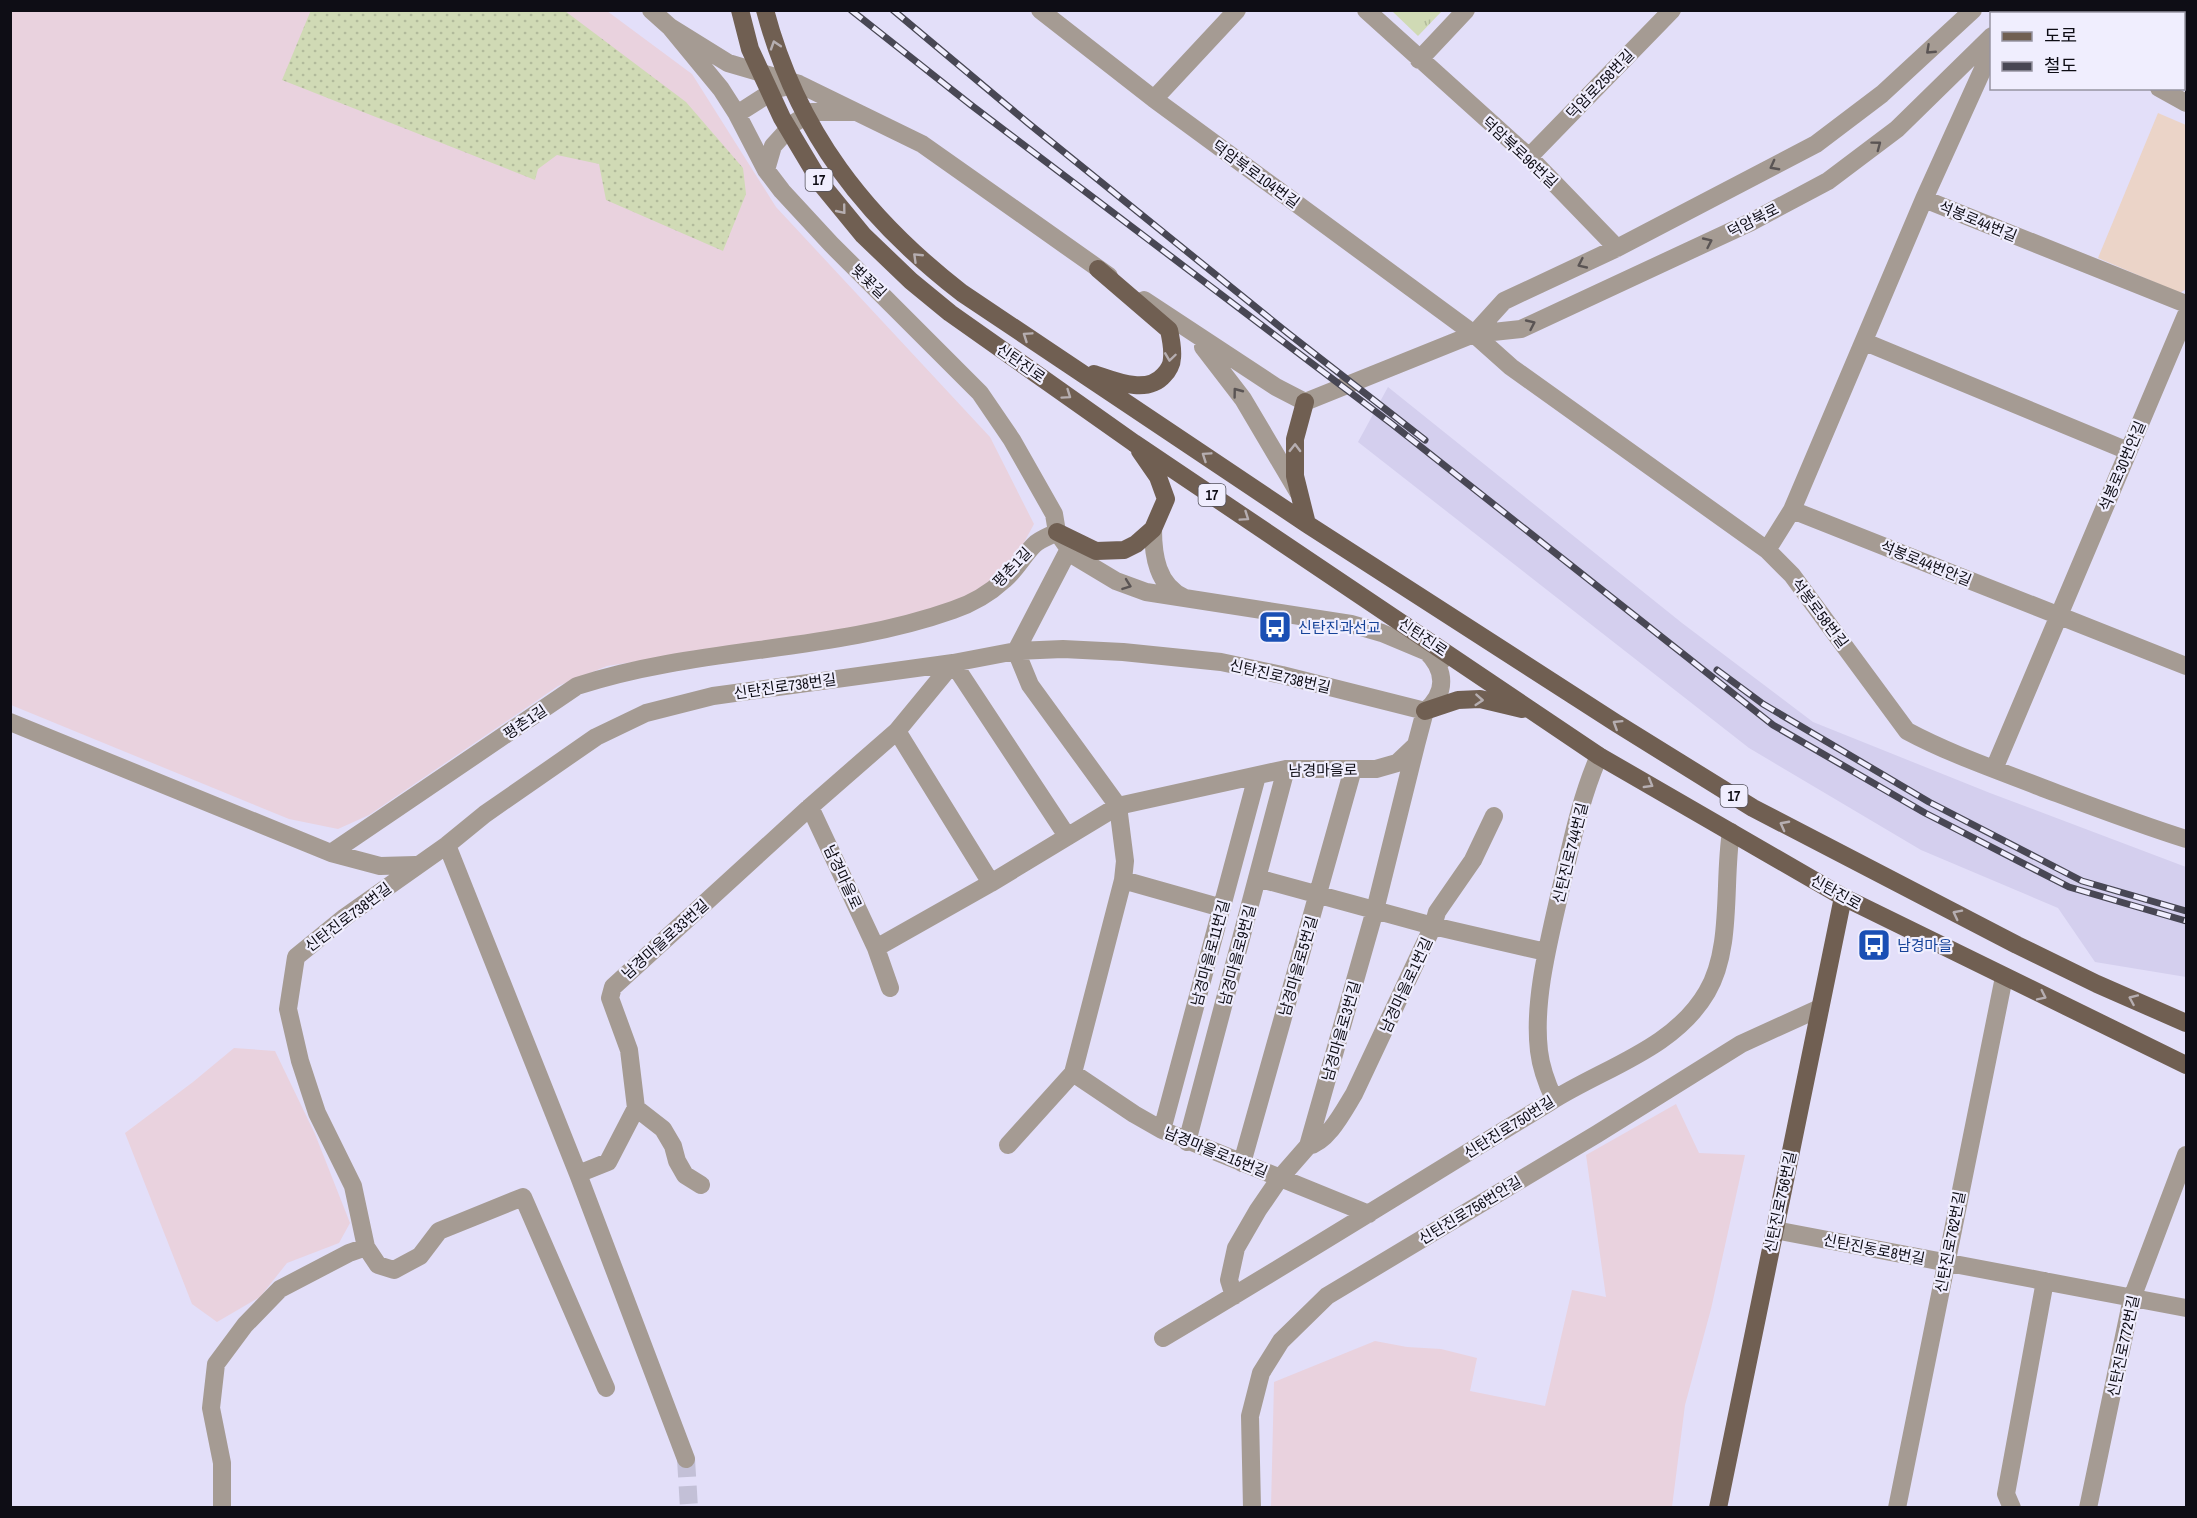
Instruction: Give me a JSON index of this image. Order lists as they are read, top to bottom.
{
  "streets": {
    "main road": ["17", "신탄진로", "신탄진로756번길"],
    "street": [
      "덕암로258번길",
      "덕암북로96번길",
      "덕암북로104번길",
      "덕암북로",
      "석봉로44번길",
      "벚꽃길",
      "석봉로30번안길",
      "석봉로44번안길",
      "평촌1길",
      "석봉로58번길",
      "신탄진로738번길",
      "남경마을로",
      "신탄진로744번길",
      "남경마을로33번길",
      "남경마을로11번길",
      "남경마을로9번길",
      "남경마을로5번길",
      "남경마을로1번길",
      "남경마을로3번길",
      "신탄진로750번길",
      "남경마을로15번길",
      "신탄진로756번안길",
      "신탄진로762번길",
      "신탄진동로8번길",
      "신탄진로772번길"
    ]
  },
  "crossings": [
    ["덕암로258번길", "덕암북로96번길"],
    ["덕암북로96번길", "덕암북로"],
    ["덕암북로104번길", "덕암북로"],
    ["덕암북로104번길", "석봉로58번길"],
    ["덕암북로", "석봉로58번길"],
    ["벚꽃길", "평촌1길"],
    ["신탄진로", "신탄진로744번길"],
    ["신탄진로", "신탄진로750번길"],
    ["신탄진로", "신탄진로756번길"],
    ["신탄진로", "신탄진로762번길"],
    ["석봉로30번안길", "석봉로44번안길"],
    ["석봉로30번안길", "석봉로58번길"],
    ["남경마을로", "남경마을로33번길"],
    ["남경마을로", "남경마을로11번길"],
    ["남경마을로", "남경마을로9번길"],
    ["남경마을로", "남경마을로5번길"],
    ["남경마을로", "남경마을로3번길"],
    ["신탄진로744번길", "신탄진로750번길"],
    ["남경마을로11번길", "남경마을로15번길"],
    ["남경마을로9번길", "남경마을로15번길"],
    ["남경마을로5번길", "남경마을로15번길"],
    ["남경마을로1번길", "남경마을로3번길"],
    ["남경마을로3번길", "신탄진로750번길"],
    ["남경마을로3번길", "남경마을로15번길"],
    ["신탄진로750번길", "남경마을로15번길"],
    ["신탄진로756번길", "신탄진로756번안길"],
    ["신탄진로756번길", "신탄진동로8번길"],
    ["신탄진로762번길", "신탄진동로8번길"],
    ["신탄진동로8번길", "신탄진로772번길"]
  ],
  "places": {
    "bus stop": ["신탄진과선교", "남경마을"]
  },
  "legend": ["도로", "철도"]
}
